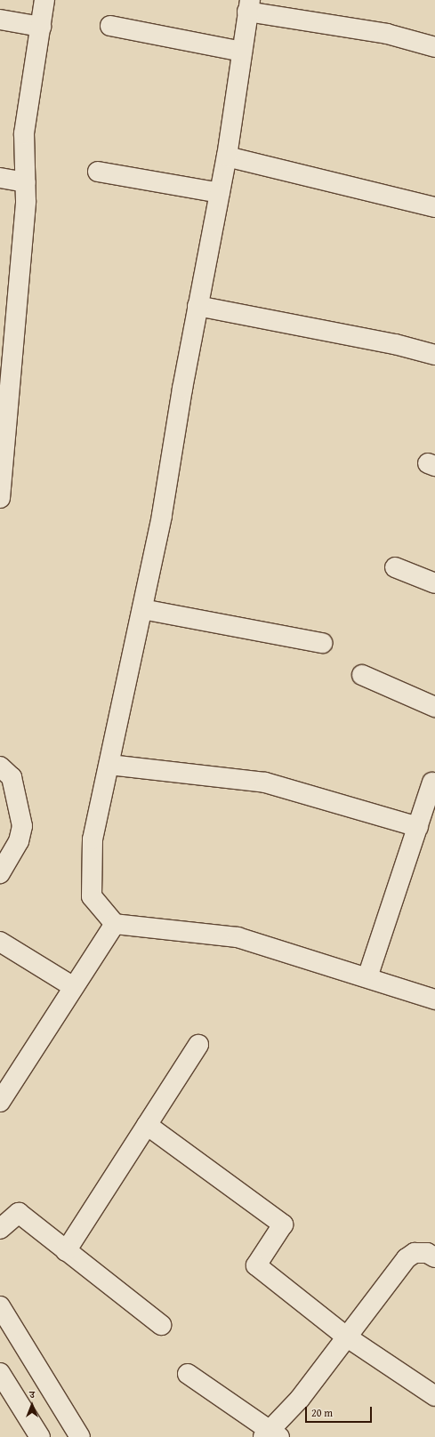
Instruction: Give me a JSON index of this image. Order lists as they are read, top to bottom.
{
  "scale_bar": "20 m",
  "north": "top"
}
